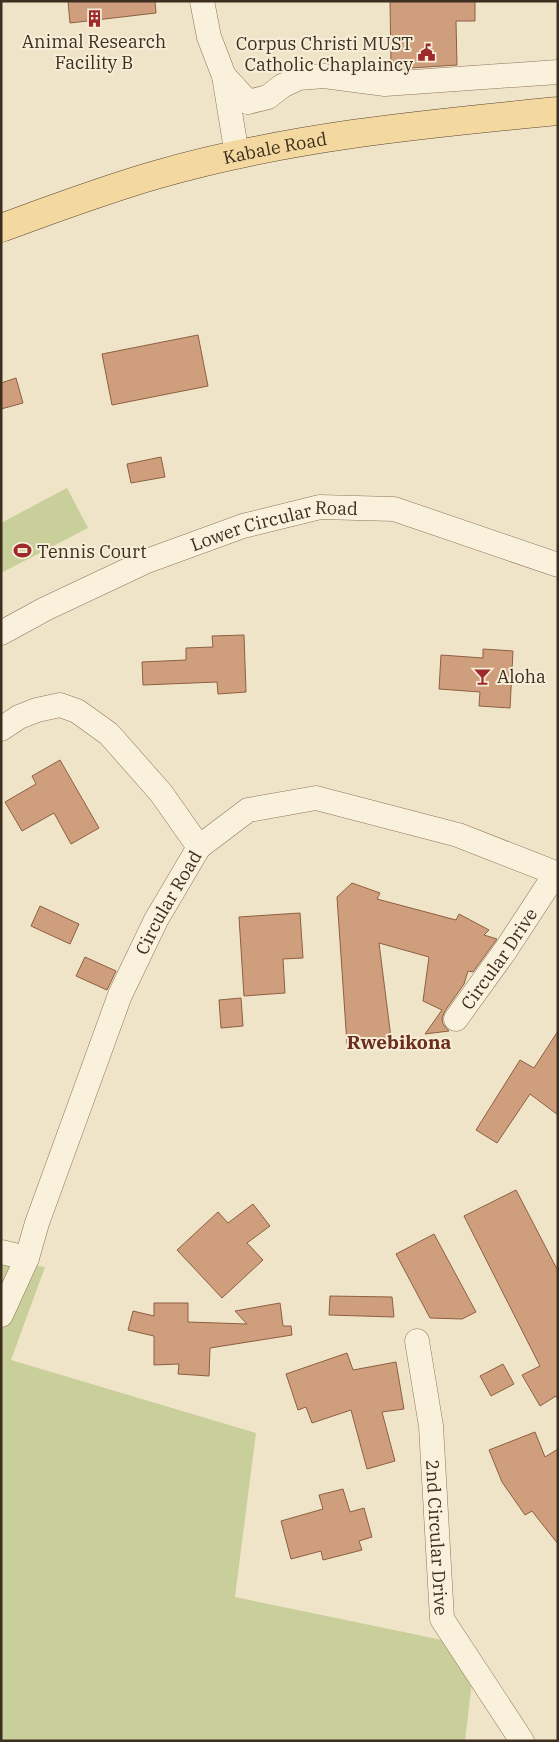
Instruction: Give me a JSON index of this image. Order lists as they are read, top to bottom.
{
  "streets": {
    "main road": ["Kabale Road"],
    "street": [
      "Lower Circular Road",
      "Circular Road",
      "Circular Drive",
      "2nd Circular Drive"
    ]
  },
  "crossings": [
    ["Circular Road", "Circular Drive"]
  ],
  "districts": ["Rwebikona"],
  "places": {
    "building": ["Animal Research Facility B"],
    "public building": ["Corpus Christi MUST Catholic Chaplaincy"],
    "sports": ["Tennis Court"],
    "bar": ["Aloha"]
  }
}
